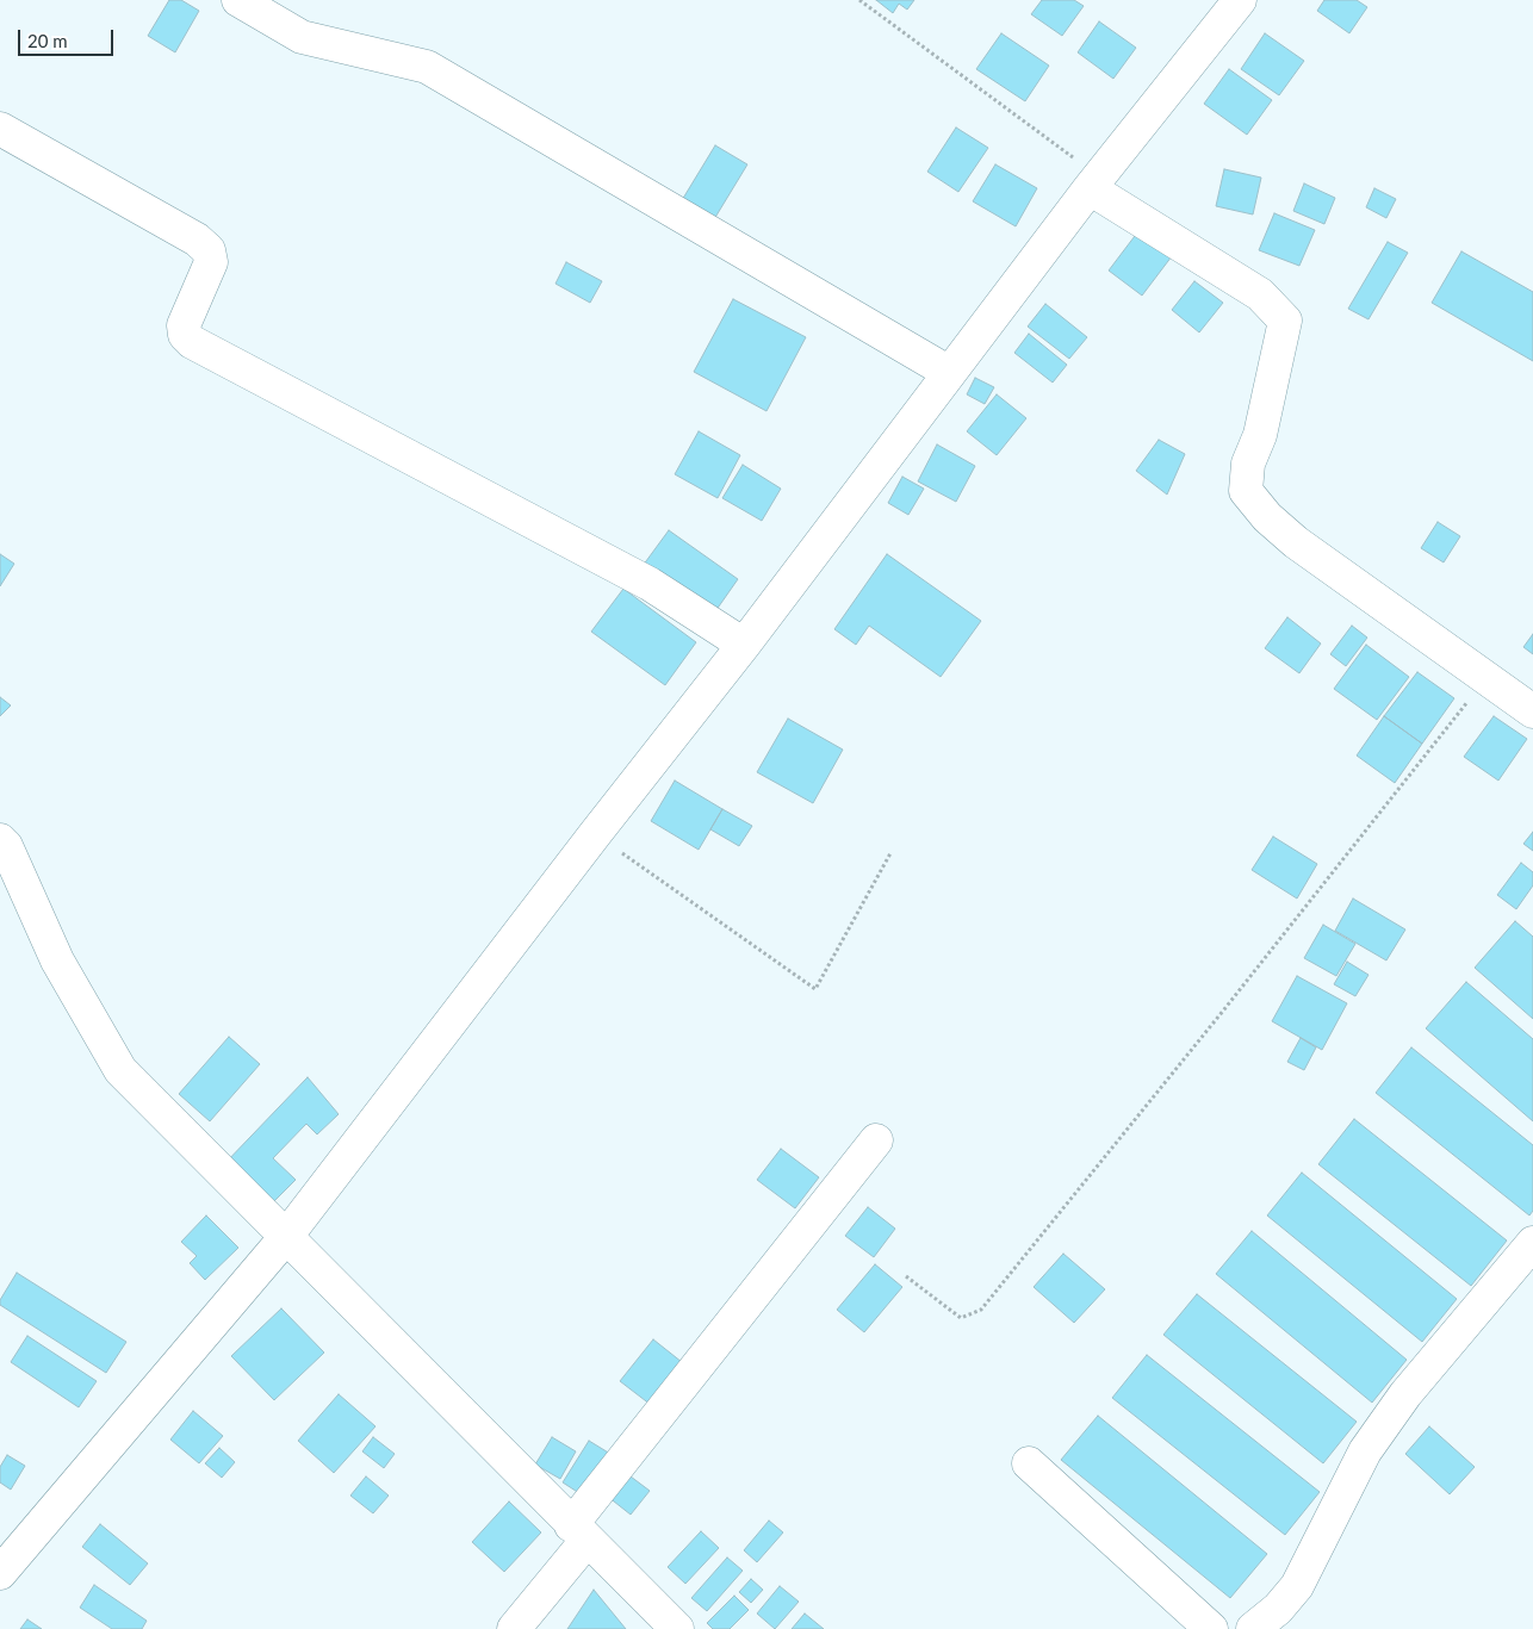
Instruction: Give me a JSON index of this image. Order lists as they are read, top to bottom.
{
  "scale_bar": "20 m"
}
